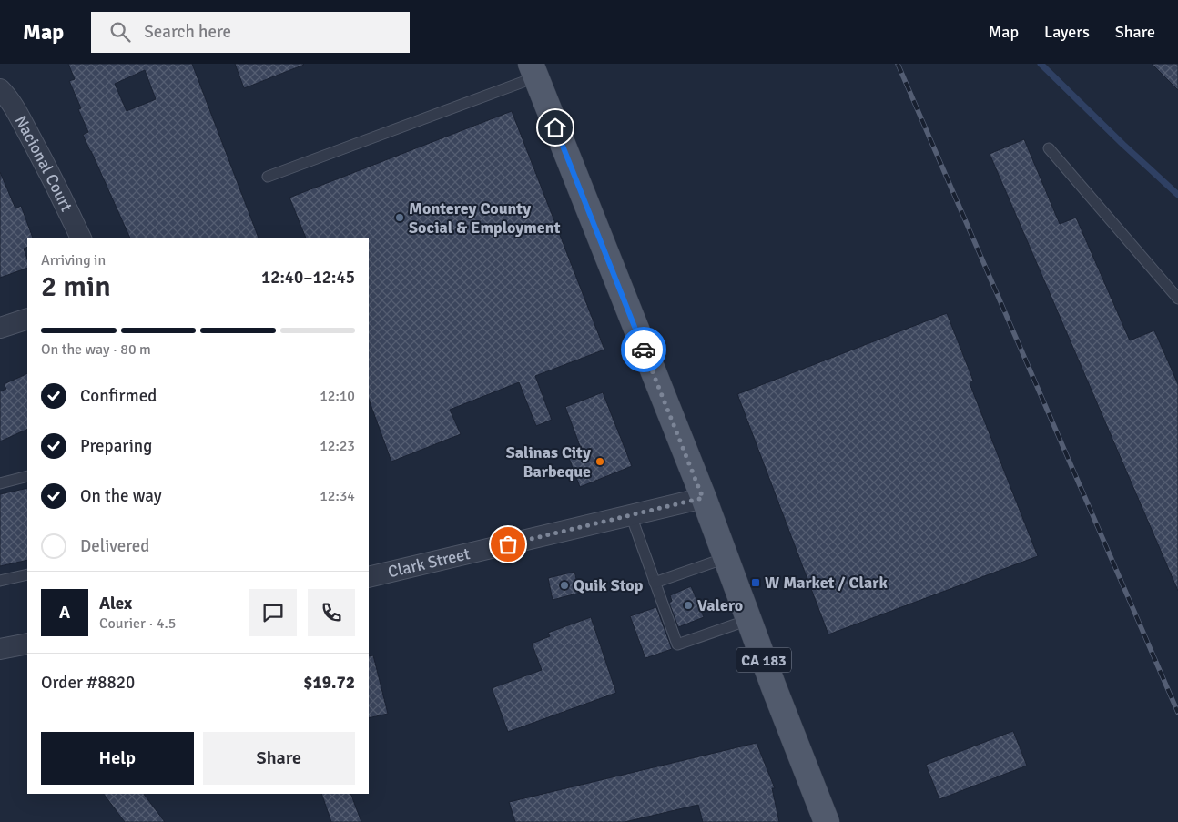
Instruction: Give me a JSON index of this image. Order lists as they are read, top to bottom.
{
  "streets": {
    "main road": ["CA 183"],
    "street": ["Nacional Court", "Clark Street"]
  },
  "crossings": [
    ["Clark Street", "CA 183"]
  ],
  "places": {
    "other": [
      "Monterey County Social & Employment",
      "Salinas City Barbeque",
      "Quik Stop",
      "Valero"
    ],
    "transit": ["W Market / Clark"]
  },
  "page": {
    "header": "Map",
    "search": "Search here",
    "nav": ["Map", "Layers", "Share"],
    "heading": ["2 min", "Arriving in", "12:40–12:45"],
    "panel": [
      "Alex",
      "Courier · 4.5",
      "Order #8820",
      "$19.72"
    ],
    "bar": "On the way · 80 m",
    "list": [
      ["Confirmed", "12:10"],
      ["Preparing", "12:23"],
      ["On the way", "12:34"],
      "Delivered"
    ],
    "round": "A",
    "buttons": ["Help", "Share"]
  }
}
